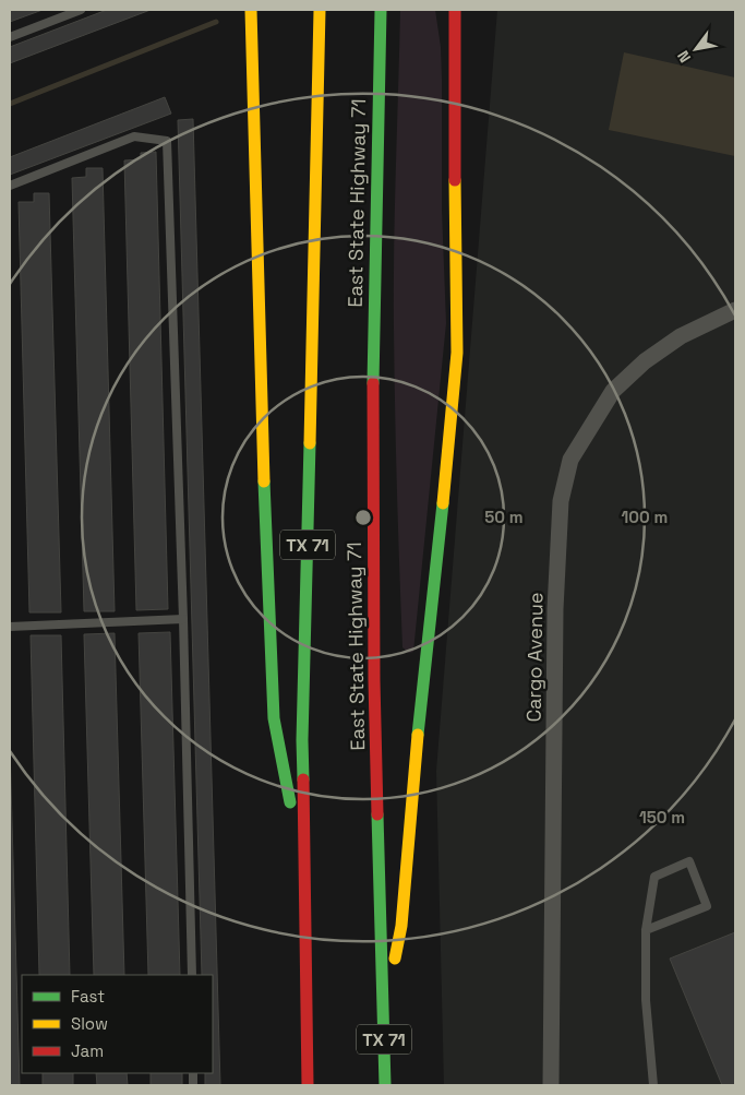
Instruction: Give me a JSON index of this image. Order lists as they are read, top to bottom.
{
  "streets": {
    "main road": ["East State Highway 71", "TX 71"],
    "street": ["Cargo Avenue"]
  },
  "legend": ["Fast", "Slow", "Jam"],
  "north": "bottom left",
  "rings": ["50 m", "100 m", "150 m"]
}
